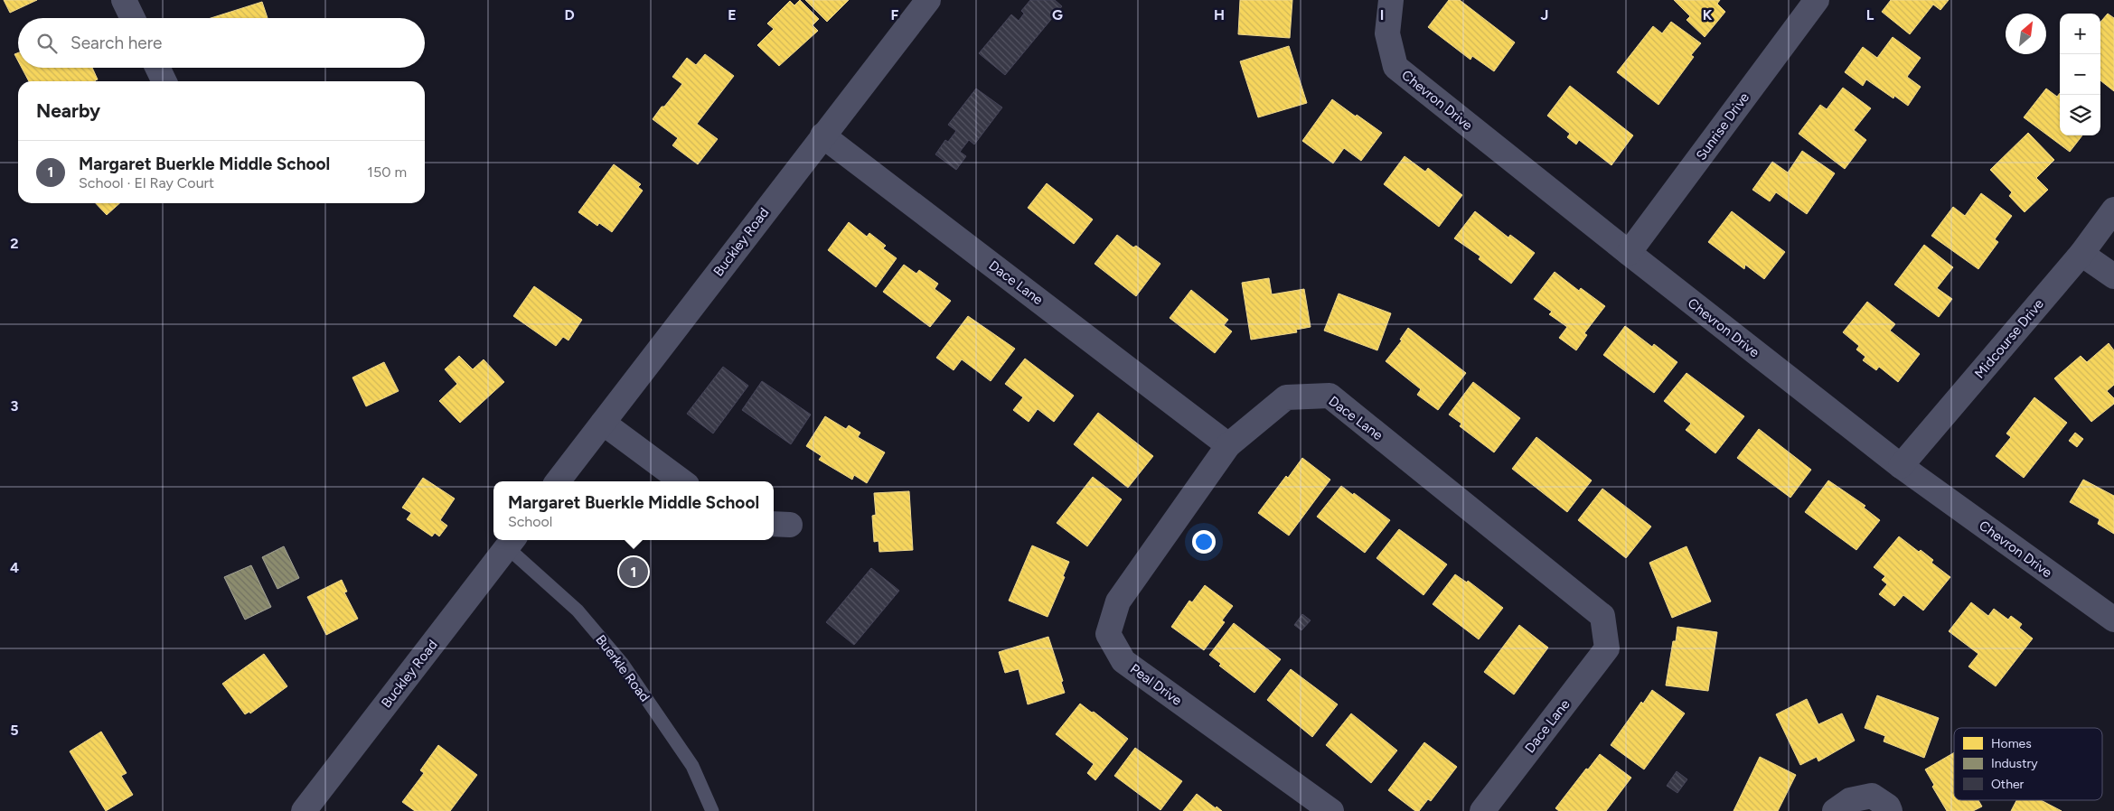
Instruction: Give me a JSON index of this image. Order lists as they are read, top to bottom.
{
  "streets": {
    "street": [
      "Chevron Drive",
      "Sunrise Drive",
      "Buckley Road",
      "Dace Lane",
      "Midcourse Drive",
      "Peal Drive"
    ],
    "lane": ["Buerkle Road"]
  },
  "crossings": [
    ["Chevron Drive", "Sunrise Drive"],
    ["Chevron Drive", "Midcourse Drive"],
    ["Buckley Road", "Dace Lane"],
    ["Buckley Road", "Buerkle Road"],
    ["Dace Lane", "Peal Drive"]
  ],
  "legend": ["Homes", "Industry", "Other"],
  "north": "top right",
  "page": {
    "map_buttons": ["+", "−"],
    "search": "Search here",
    "heading": "Nearby",
    "list": [
      {
        "mark": "1",
        "name": "Margaret Buerkle Middle School",
        "note": "School · El Ray Court",
        "value": "150 m"
      }
    ],
    "popup": ["Margaret Buerkle Middle School", "School"],
    "pins": "1"
  },
  "grid": {
    "columns": [
      "D",
      "E",
      "F",
      "G",
      "H",
      "I",
      "J",
      "K",
      "L"
    ],
    "rows": [
      "2",
      "3",
      "4",
      "5"
    ]
  }
}
